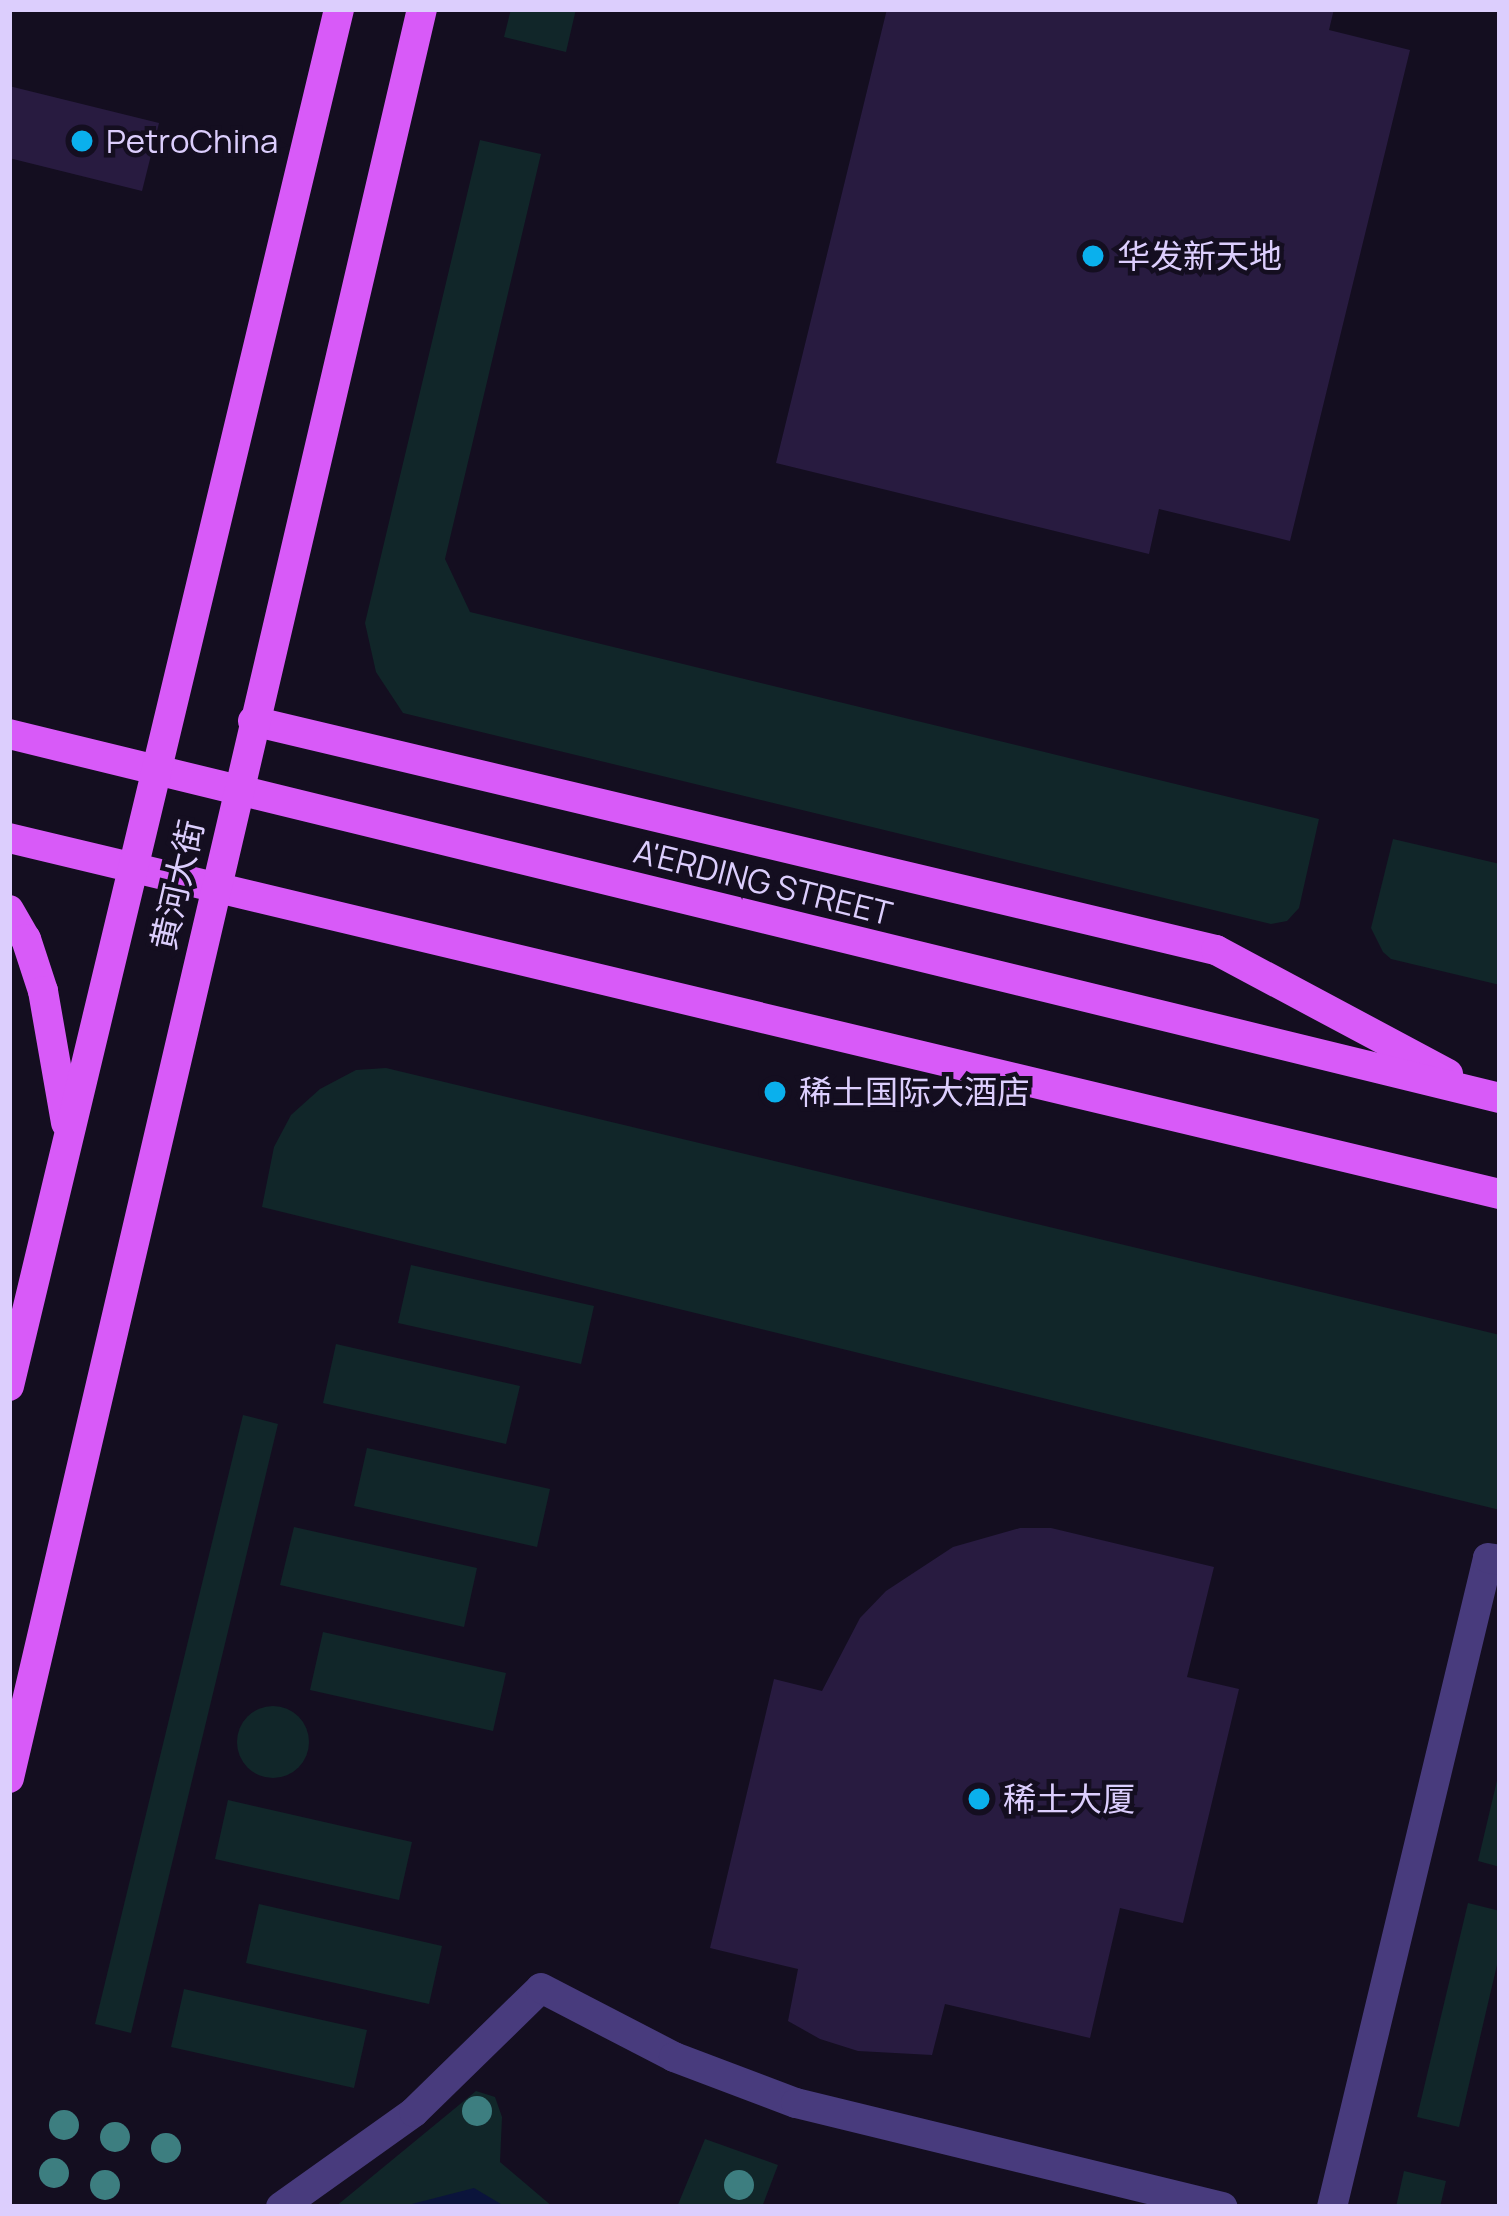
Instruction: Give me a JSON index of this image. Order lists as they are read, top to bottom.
{
  "streets": {
    "main road": ["A'ERDING STREET", "黄河大街"]
  },
  "crossings": [
    ["A'ERDING STREET", "黄河大街"]
  ],
  "places": [
    "PetroChina",
    "华发新天地",
    "稀土国际大酒店",
    "稀土大厦"
  ]
}
